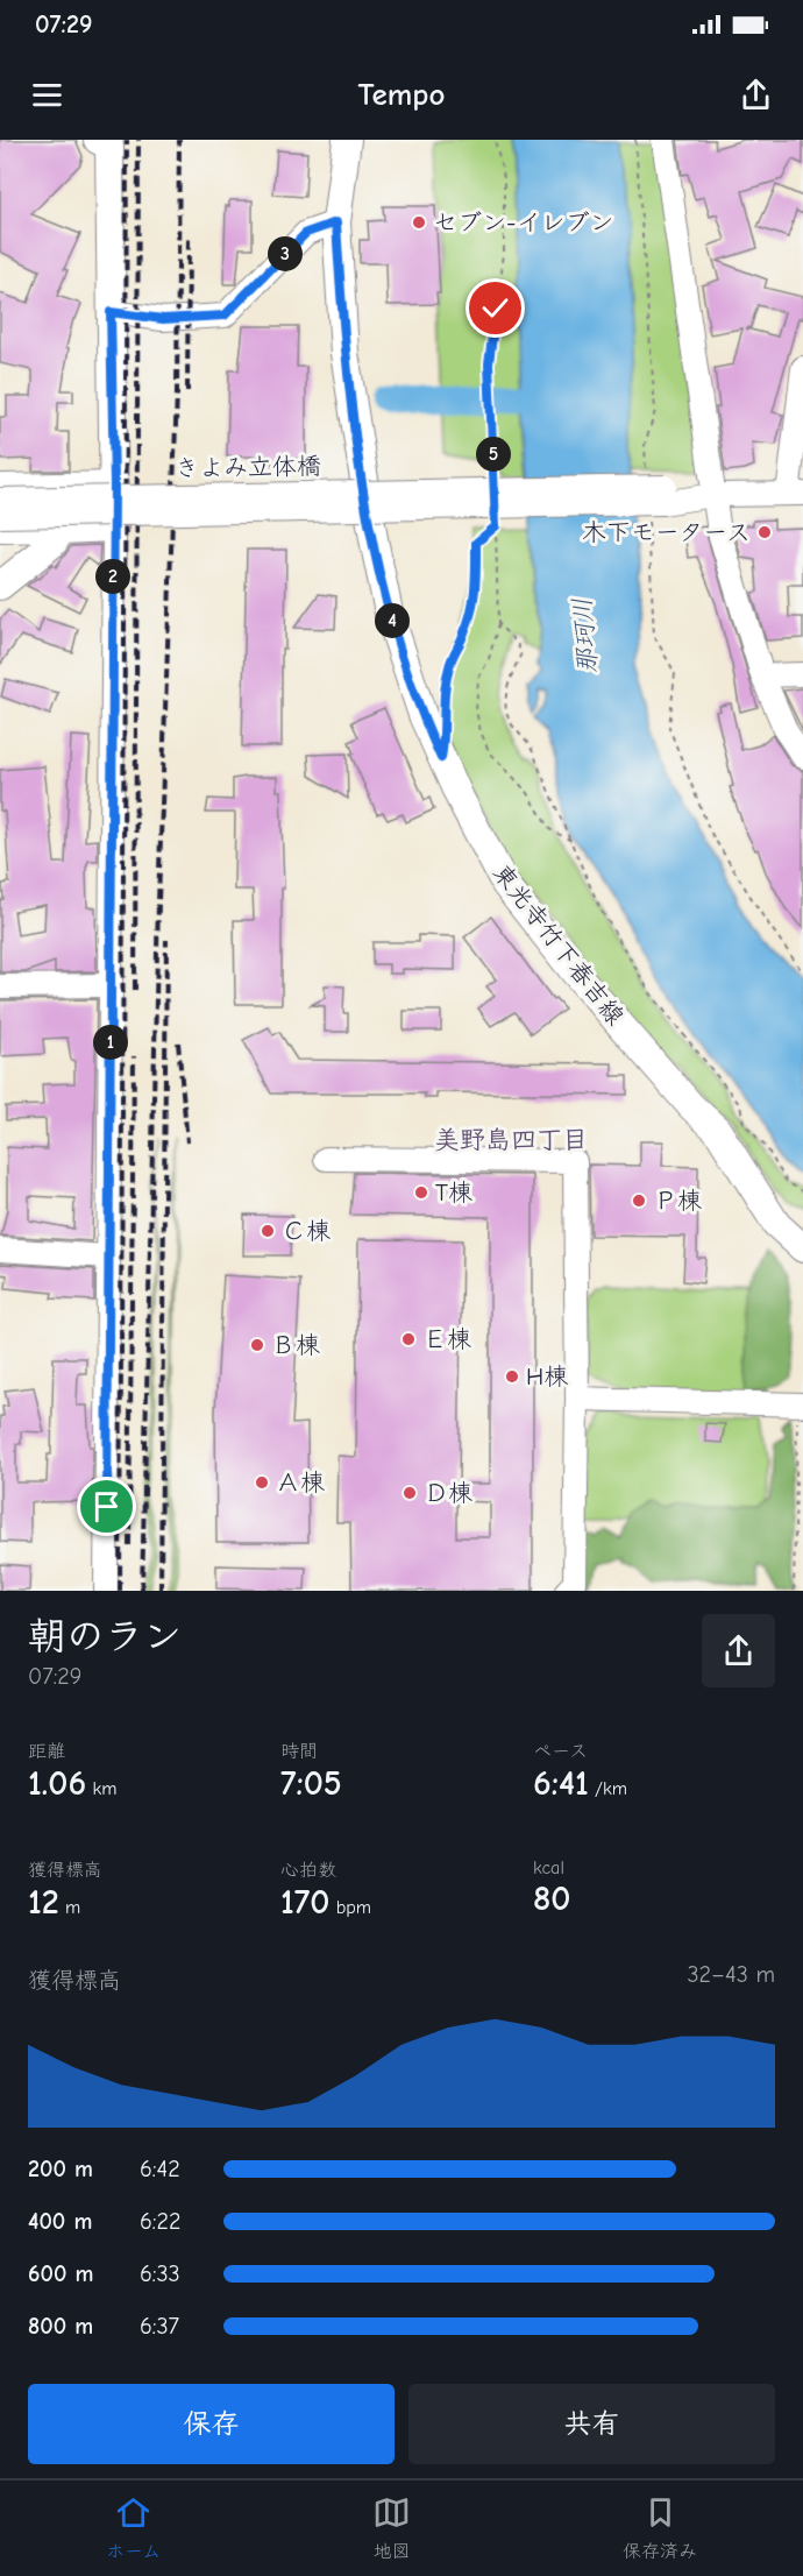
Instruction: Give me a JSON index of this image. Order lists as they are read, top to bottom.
{
  "streets": {
    "main road": ["東光寺竹下春吉線"],
    "street": ["きよみ立体橋"]
  },
  "districts": ["美野島四丁目"],
  "water": ["那珂川"],
  "places": [
    "セブン-イレブン",
    "木下モータース",
    "T棟",
    "Ｐ棟",
    "Ｃ棟",
    "Ｅ棟",
    "Ｂ棟",
    "H棟",
    "Ａ棟",
    "Ｄ棟"
  ],
  "page": {
    "status": "07:29",
    "header": "Tempo",
    "pins": [
      "3",
      "5",
      "2",
      "4",
      "1"
    ],
    "heading": ["朝のラン", "07:29"],
    "stats": [
      ["距離", "1.06 km"],
      ["時間", "7:05"],
      ["ペース", "6:41 /km"],
      ["獲得標高", "12 m"],
      ["心拍数", "170 bpm"],
      ["kcal", "80"]
    ],
    "chart": ["獲得標高", "32–43 m"],
    "list": [
      {
        "name": "200 m",
        "note": "6:42"
      },
      {
        "name": "400 m",
        "note": "6:22"
      },
      {
        "name": "600 m",
        "note": "6:33"
      },
      {
        "name": "800 m",
        "note": "6:37"
      }
    ],
    "buttons": ["保存", "共有"],
    "tabs": ["ホーム", "地図", "保存済み"]
  }
}
